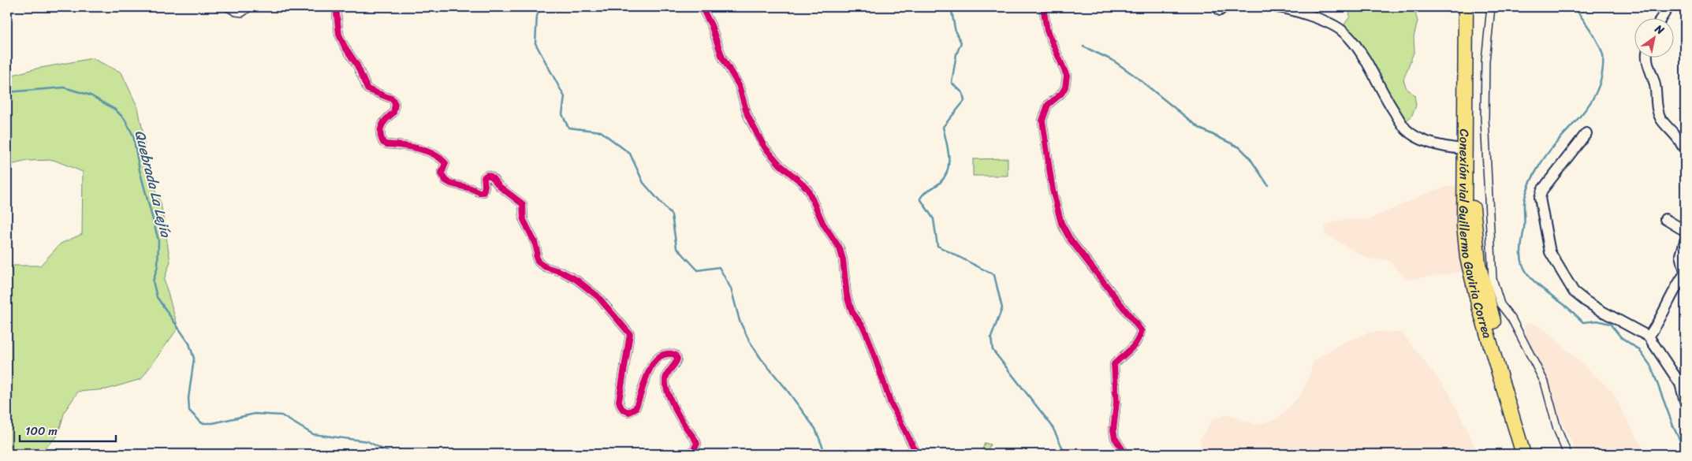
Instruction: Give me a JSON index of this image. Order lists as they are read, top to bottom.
{
  "streets": {
    "highway": ["Conexión vial Guillermo Gaviria Correa"]
  },
  "water": ["Quebrada La Lejía"],
  "scale_bar": "100 m",
  "north": "top right"
}
